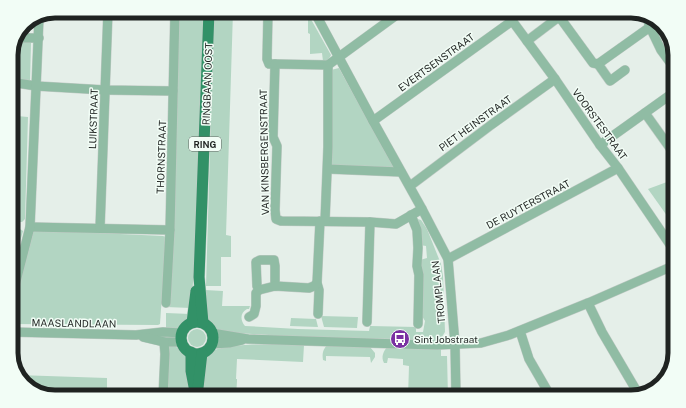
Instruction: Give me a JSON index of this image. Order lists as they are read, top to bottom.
{
  "streets": {
    "main road": ["RINGBAAN OOST", "RING"],
    "street": [
      "EVERTSENSTRAAT",
      "LUIKSTRAAT",
      "PIET HEINSTRAAT",
      "VOORSTESTRAAT",
      "VAN KINSBERGENSTRAAT",
      "THORNSTRAAT",
      "DE RUYTERSTRAAT",
      "TROMPLAAN",
      "MAASLANDLAAN"
    ]
  },
  "crossings": [
    ["EVERTSENSTRAAT", "VOORSTESTRAAT"],
    ["EVERTSENSTRAAT", "TROMPLAAN"],
    ["RINGBAAN OOST", "MAASLANDLAAN"],
    ["PIET HEINSTRAAT", "VOORSTESTRAAT"],
    ["PIET HEINSTRAAT", "TROMPLAAN"],
    ["VOORSTESTRAAT", "DE RUYTERSTRAAT"],
    ["VAN KINSBERGENSTRAAT", "TROMPLAAN"],
    ["DE RUYTERSTRAAT", "TROMPLAAN"]
  ],
  "places": {
    "bus stop": ["Sint Jobstraat"]
  }
}
